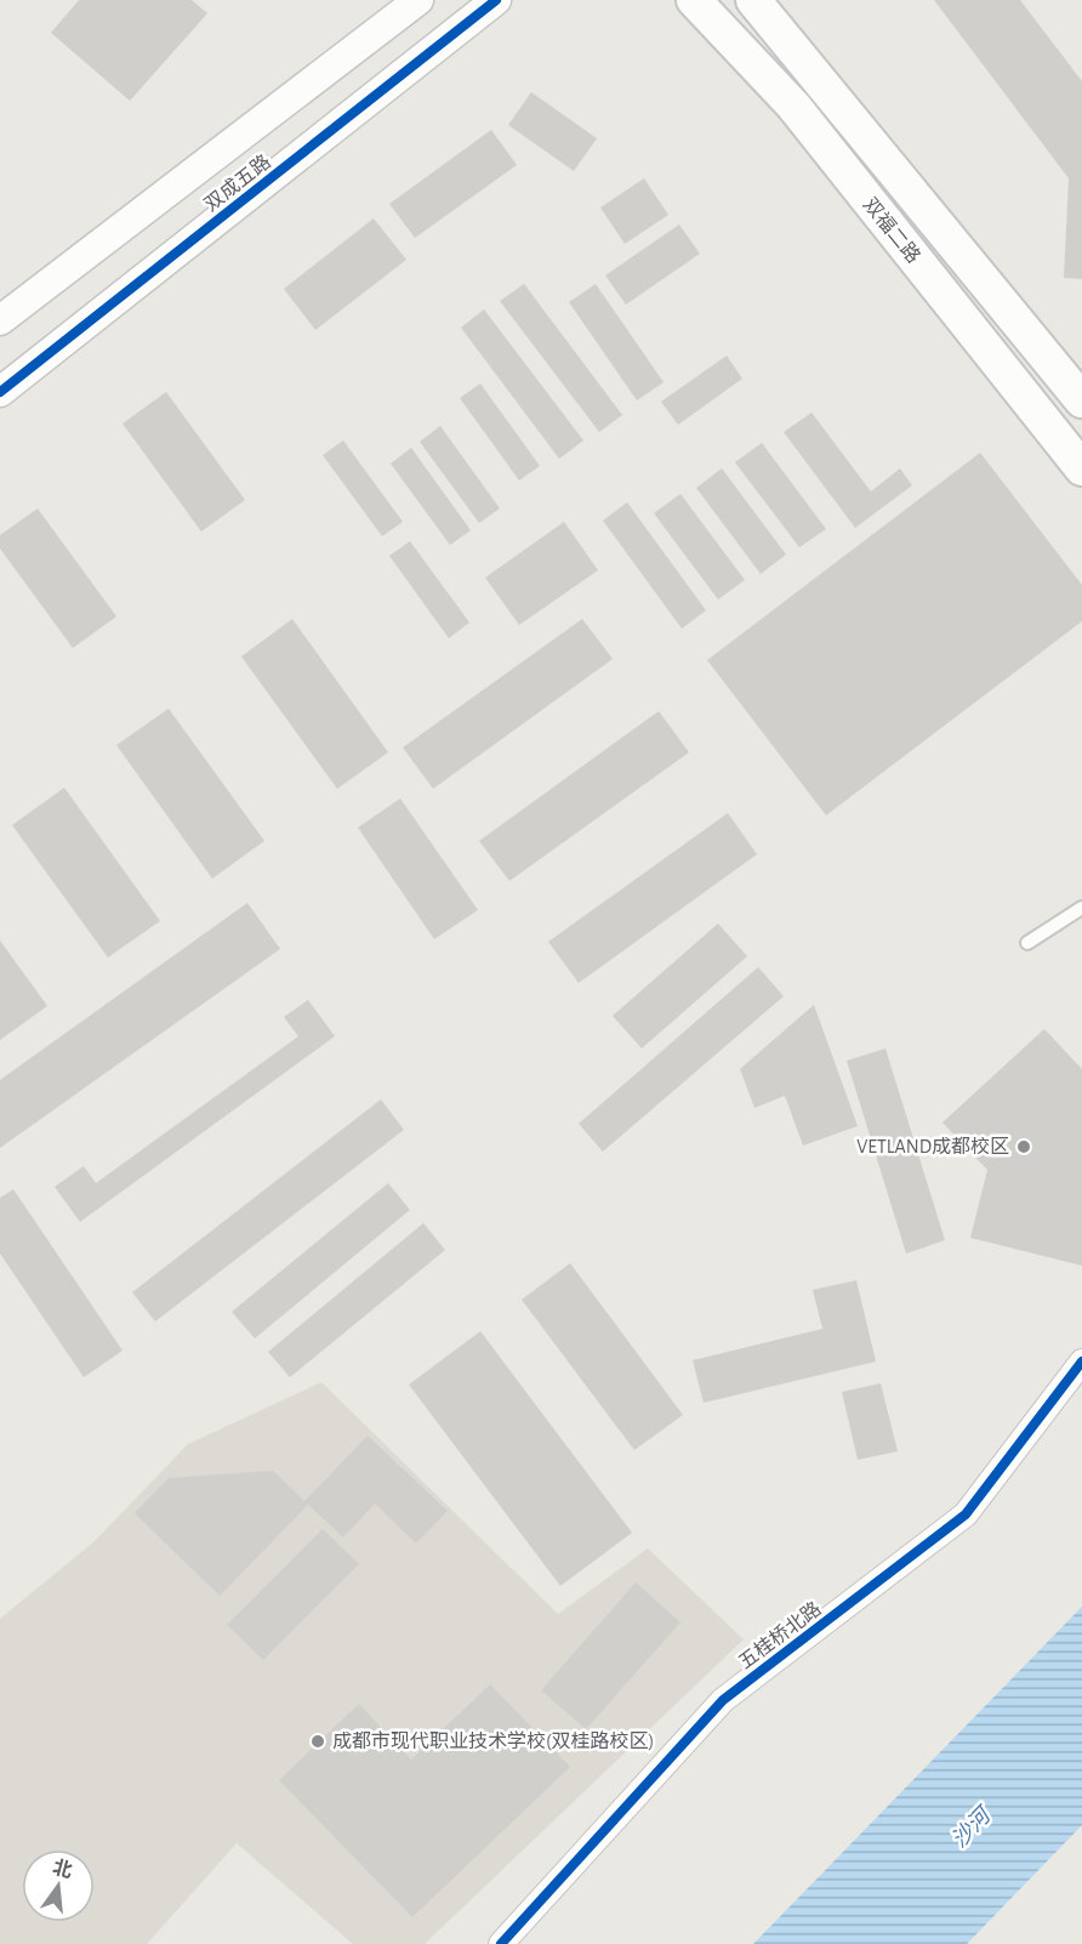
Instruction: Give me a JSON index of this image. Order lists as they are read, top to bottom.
{
  "streets": {
    "main road": ["双福二路"],
    "street": ["双成五路", "五桂桥北路"]
  },
  "water": ["沙河"],
  "places": ["VETLAND成都校区", "成都市现代职业技术学校(双桂路校区)"],
  "north": "top"
}
